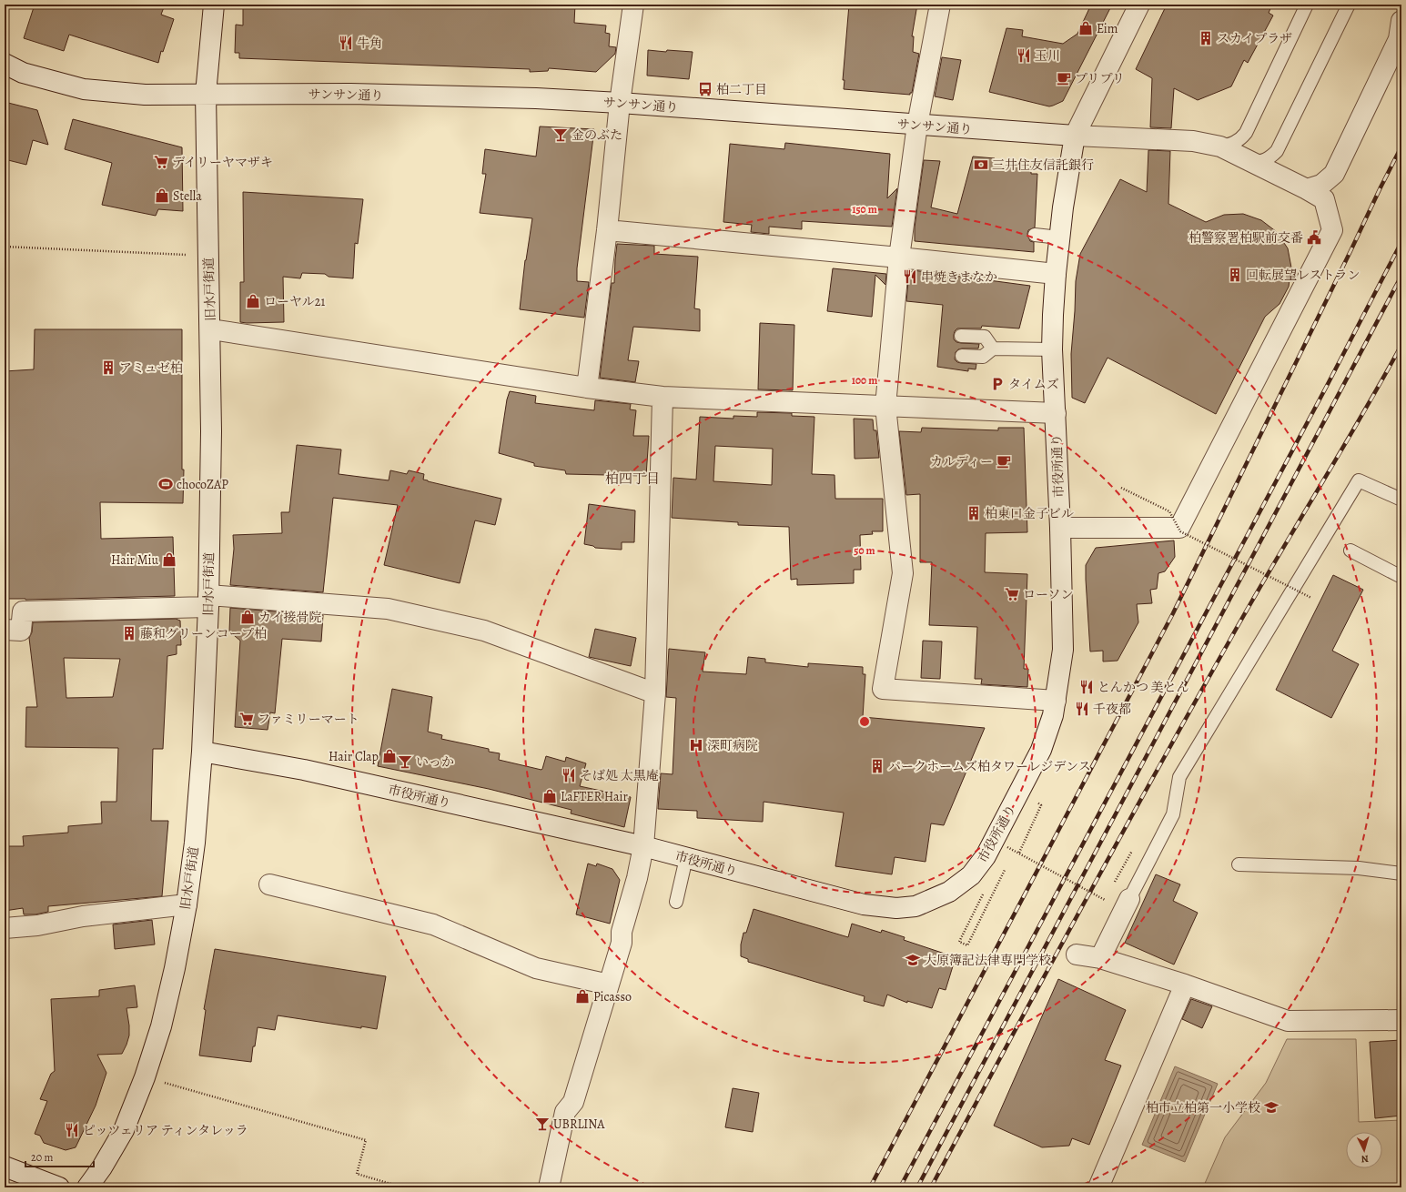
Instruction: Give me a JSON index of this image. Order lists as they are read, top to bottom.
{
  "streets": {
    "street": ["サンサン通り", "旧水戸街道", "市役所通り"]
  },
  "crossings": [
    ["サンサン通り", "旧水戸街道"],
    ["サンサン通り", "市役所通り"],
    ["旧水戸街道", "市役所通り"]
  ],
  "districts": ["柏四丁目"],
  "places": {
    "shop": [
      "Eim",
      "Stella",
      "ローヤル21",
      "Hair Miu",
      "カイ接骨院",
      "Hair Clap",
      "LaFTER Hair",
      "Picasso"
    ],
    "building": [
      "スカイプラザ",
      "回転展望レストラン",
      "アミュゼ柏",
      "柏東口金子ビル",
      "藤和グリーンコープ柏",
      "パークホームズ柏タワーレジデンス"
    ],
    "restaurant": [
      "牛角",
      "玉川",
      "串焼きまなか",
      "とんかつ 美とん",
      "千夜都",
      "そば処 太黒庵",
      "ピッツェリア ティンタレッラ"
    ],
    "cafe": ["プリプリ", "カルディー"],
    "bus stop": ["柏二丁目"],
    "bar": ["金のぶた", "いっか", "UBRLINA"],
    "supermarket": ["デイリーヤマザキ", "ローソン", "ファミリーマート"],
    "bank": ["三井住友信託銀行"],
    "public building": ["柏警察署柏駅前交番"],
    "parking": ["タイムズ"],
    "sports": ["chocoZAP"],
    "hospital": ["深町病院"],
    "school or university": ["大原簿記法律専門学校", "柏市立柏第一小学校"]
  },
  "scale_bar": "20 m",
  "north": "bottom",
  "rings": ["150 m", "100 m", "50 m"]
}
